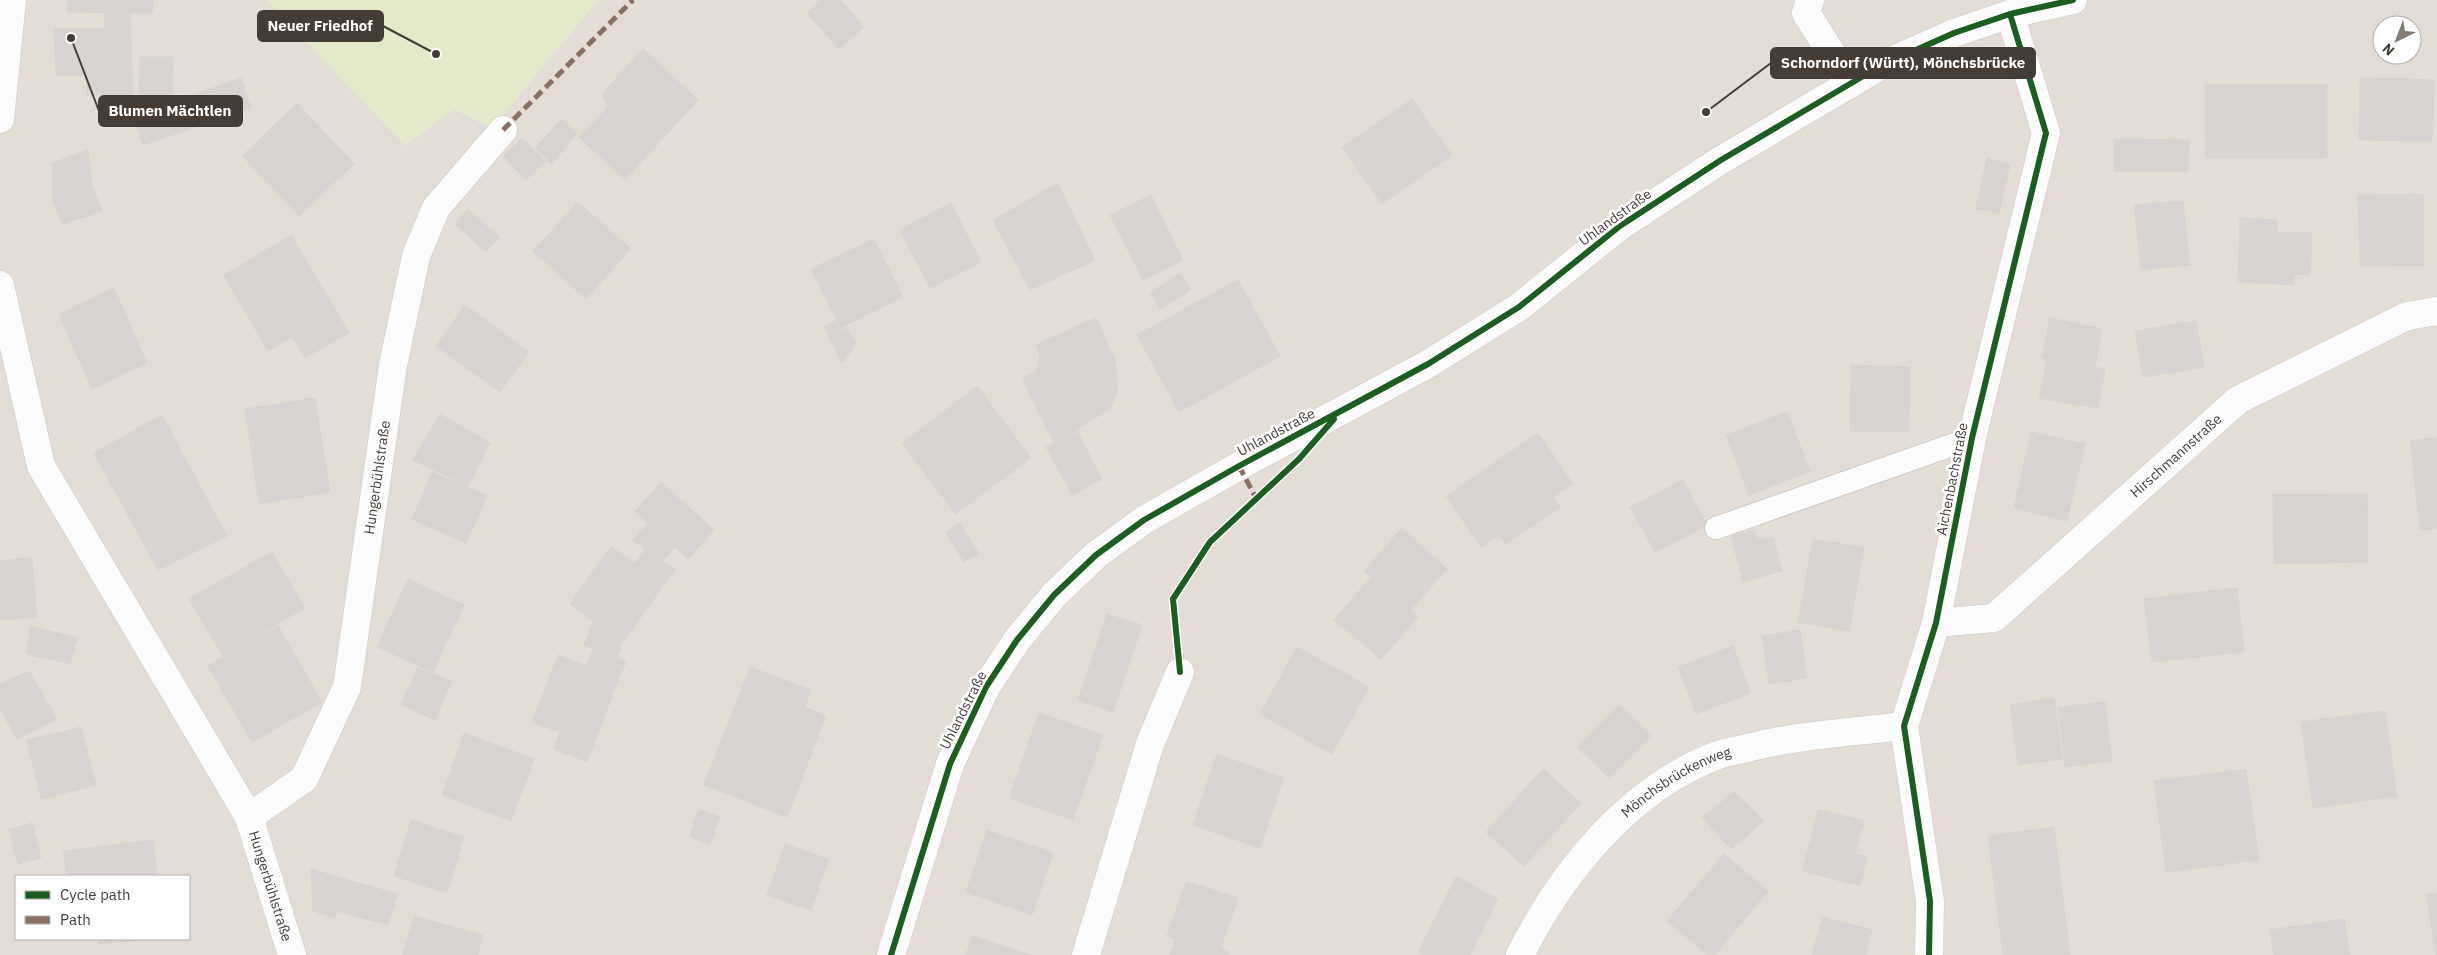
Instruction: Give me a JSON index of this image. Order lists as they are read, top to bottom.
{
  "streets": {
    "street": [
      "Uhlandstraße",
      "Hirschmannstraße",
      "Hungerbühlstraße",
      "Aichenbachstraße",
      "Mönchsbrückenweg"
    ]
  },
  "crossings": [
    ["Uhlandstraße", "Aichenbachstraße"],
    ["Hirschmannstraße", "Aichenbachstraße"],
    ["Aichenbachstraße", "Mönchsbrückenweg"]
  ],
  "places": ["Blumen Mächtlen", "Neuer Friedhof", "Schorndorf (Württ), Mönchsbrücke"],
  "legend": ["Cycle path", "Path"],
  "north": "bottom left"
}
